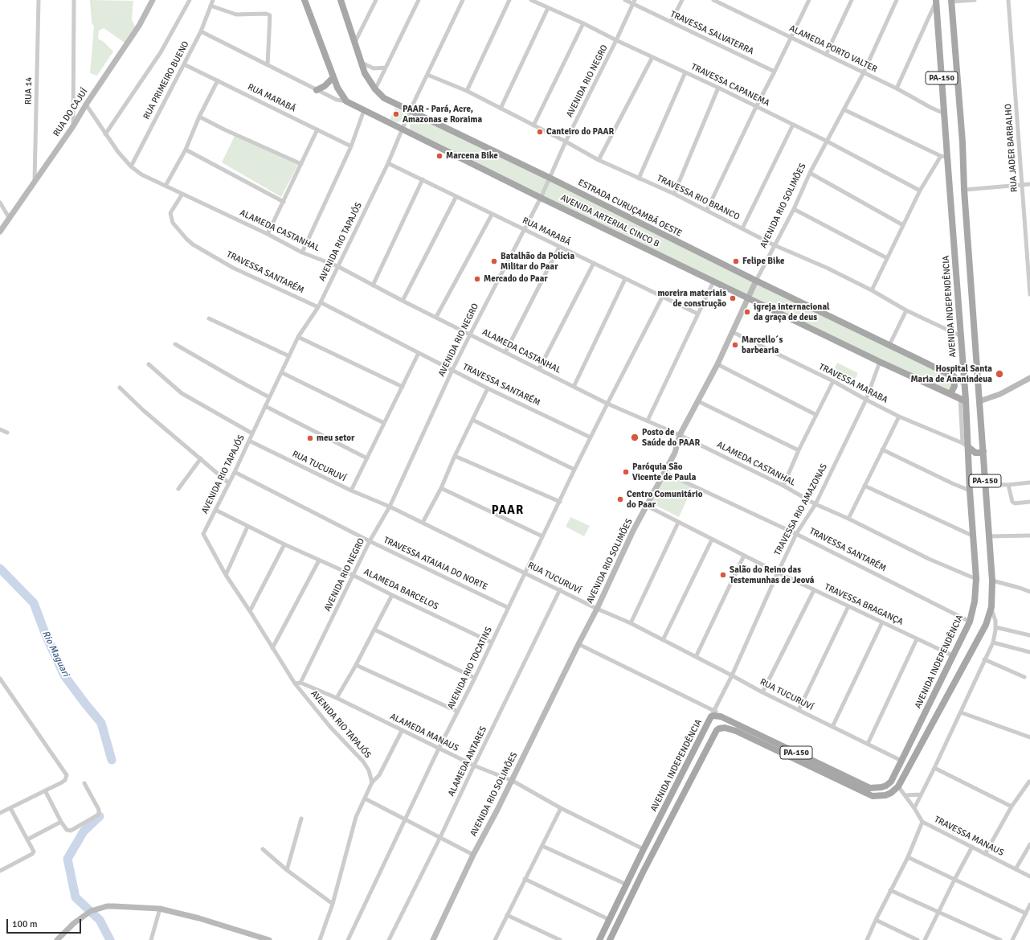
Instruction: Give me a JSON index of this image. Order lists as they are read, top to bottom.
{
  "streets": {
    "main road": [
      "PA-150",
      "RUA DO CAJUÍ",
      "AVENIDA RIO SOLIMÕES",
      "ESTRADA CURUÇAMBÁ OESTE",
      "AVENIDA ARTERIAL CINCO B",
      "AVENIDA INDEPENDÊNCIA"
    ],
    "street": [
      "TRAVESSA SALVATERRA",
      "ALAMEDA PORTO VALTER",
      "RUA PRIMEIRO BUENO",
      "AVENIDA RIO NEGRO",
      "TRAVESSA CAPANEMA",
      "RUA 14",
      "RUA MARABÁ",
      "RUA JADER BARBALHO",
      "TRAVESSA RIO BRANCO",
      "ALAMEDA CASTANHAL",
      "AVENIDA RIO TAPAJÓS",
      "TRAVESSA SANTARÉM",
      "TRAVESSA MARABA",
      "RUA TUCURUVÍ",
      "TRAVESSA RIO AMAZONAS",
      "TRAVESSA ATAIAIA DO NORTE",
      "ALAMEDA BARCELOS",
      "TRAVESSA BRAGANÇA",
      "AVENIDA RIO TOCATINS",
      "ALAMEDA MANAUS",
      "ALAMEDA ANTARES",
      "TRAVESSA MANAUS"
    ]
  },
  "crossings": [
    ["TRAVESSA SALVATERRA", "AVENIDA RIO NEGRO"],
    ["ALAMEDA PORTO VALTER", "AVENIDA RIO SOLIMÕES"],
    ["ALAMEDA PORTO VALTER", "AVENIDA INDEPENDÊNCIA"],
    ["RUA PRIMEIRO BUENO", "RUA MARABÁ"],
    ["RUA PRIMEIRO BUENO", "ALAMEDA CASTANHAL"],
    ["AVENIDA RIO NEGRO", "TRAVESSA CAPANEMA"],
    ["AVENIDA RIO NEGRO", "RUA MARABÁ"],
    ["AVENIDA RIO NEGRO", "TRAVESSA RIO BRANCO"],
    ["AVENIDA RIO NEGRO", "ESTRADA CURUÇAMBÁ OESTE"],
    ["AVENIDA RIO NEGRO", "AVENIDA ARTERIAL CINCO B"],
    ["AVENIDA RIO NEGRO", "ALAMEDA CASTANHAL"],
    ["AVENIDA RIO NEGRO", "TRAVESSA SANTARÉM"],
    ["AVENIDA RIO NEGRO", "RUA TUCURUVÍ"],
    ["AVENIDA RIO NEGRO", "TRAVESSA ATAIAIA DO NORTE"],
    ["AVENIDA RIO NEGRO", "ALAMEDA BARCELOS"],
    ["AVENIDA RIO NEGRO", "ALAMEDA MANAUS"],
    ["TRAVESSA CAPANEMA", "AVENIDA RIO SOLIMÕES"],
    ["RUA 14", "RUA DO CAJUÍ"],
    ["RUA MARABÁ", "AVENIDA RIO TAPAJÓS"],
    ["RUA MARABÁ", "AVENIDA RIO TOCATINS"],
    ["RUA DO CAJUÍ", "ALAMEDA CASTANHAL"],
    ["TRAVESSA RIO BRANCO", "AVENIDA RIO SOLIMÕES"],
    ["TRAVESSA RIO BRANCO", "AVENIDA RIO TAPAJÓS"],
    ["TRAVESSA RIO BRANCO", "AVENIDA INDEPENDÊNCIA"],
    ["AVENIDA RIO SOLIMÕES", "ESTRADA CURUÇAMBÁ OESTE"],
    ["AVENIDA RIO SOLIMÕES", "AVENIDA ARTERIAL CINCO B"],
    ["AVENIDA RIO SOLIMÕES", "ALAMEDA CASTANHAL"],
    ["AVENIDA RIO SOLIMÕES", "TRAVESSA SANTARÉM"],
    ["AVENIDA RIO SOLIMÕES", "TRAVESSA MARABA"],
    ["AVENIDA RIO SOLIMÕES", "RUA TUCURUVÍ"],
    ["AVENIDA RIO SOLIMÕES", "TRAVESSA BRAGANÇA"],
    ["AVENIDA RIO SOLIMÕES", "ALAMEDA MANAUS"],
    ["ESTRADA CURUÇAMBÁ OESTE", "AVENIDA RIO TAPAJÓS"],
    ["ESTRADA CURUÇAMBÁ OESTE", "AVENIDA INDEPENDÊNCIA"],
    ["AVENIDA ARTERIAL CINCO B", "AVENIDA RIO TAPAJÓS"],
    ["AVENIDA ARTERIAL CINCO B", "AVENIDA INDEPENDÊNCIA"],
    ["AVENIDA ARTERIAL CINCO B", "TRAVESSA RIO AMAZONAS"],
    ["ALAMEDA CASTANHAL", "AVENIDA RIO TAPAJÓS"],
    ["ALAMEDA CASTANHAL", "TRAVESSA SANTARÉM"],
    ["ALAMEDA CASTANHAL", "AVENIDA INDEPENDÊNCIA"],
    ["ALAMEDA CASTANHAL", "TRAVESSA RIO AMAZONAS"],
    ["ALAMEDA CASTANHAL", "AVENIDA RIO TOCATINS"],
    ["AVENIDA RIO TAPAJÓS", "TRAVESSA SANTARÉM"],
    ["AVENIDA RIO TAPAJÓS", "RUA TUCURUVÍ"],
    ["AVENIDA RIO TAPAJÓS", "TRAVESSA ATAIAIA DO NORTE"],
    ["AVENIDA RIO TAPAJÓS", "ALAMEDA BARCELOS"],
    ["TRAVESSA SANTARÉM", "AVENIDA INDEPENDÊNCIA"],
    ["TRAVESSA SANTARÉM", "TRAVESSA RIO AMAZONAS"],
    ["TRAVESSA SANTARÉM", "AVENIDA RIO TOCATINS"],
    ["AVENIDA INDEPENDÊNCIA", "TRAVESSA MARABA"],
    ["AVENIDA INDEPENDÊNCIA", "RUA TUCURUVÍ"],
    ["AVENIDA INDEPENDÊNCIA", "TRAVESSA RIO AMAZONAS"],
    ["AVENIDA INDEPENDÊNCIA", "TRAVESSA BRAGANÇA"],
    ["AVENIDA INDEPENDÊNCIA", "ALAMEDA MANAUS"],
    ["AVENIDA INDEPENDÊNCIA", "TRAVESSA MANAUS"],
    ["TRAVESSA MARABA", "TRAVESSA RIO AMAZONAS"],
    ["RUA TUCURUVÍ", "TRAVESSA RIO AMAZONAS"],
    ["RUA TUCURUVÍ", "AVENIDA RIO TOCATINS"],
    ["RUA TUCURUVÍ", "ALAMEDA ANTARES"],
    ["TRAVESSA RIO AMAZONAS", "TRAVESSA BRAGANÇA"],
    ["TRAVESSA ATAIAIA DO NORTE", "AVENIDA RIO TOCATINS"],
    ["ALAMEDA BARCELOS", "AVENIDA RIO TOCATINS"],
    ["AVENIDA RIO TOCATINS", "ALAMEDA MANAUS"],
    ["ALAMEDA MANAUS", "ALAMEDA ANTARES"]
  ],
  "districts": ["PAAR"],
  "water": ["Rio Maguari"],
  "places": [
    "PAAR - Pará, Acre, Amazonas e Roraima",
    "Canteiro do PAAR",
    "Marcena Bike",
    "Batalhão da Polícia Militar do Paar",
    "Felipe Bike",
    "Mercado do Paar",
    "moreira materiais de construção",
    "igreja internacional da graça de deus",
    "Marcello´s barbearia",
    "Hospital Santa Maria de Ananindeua",
    "Posto de Saúde do PAAR",
    "meu setor",
    "Paróquia São Vicente de Paula",
    "Centro Comunitário do Paar",
    "Salão do Reino das Testemunhas de Jeová"
  ],
  "scale_bar": "100 m"
}
